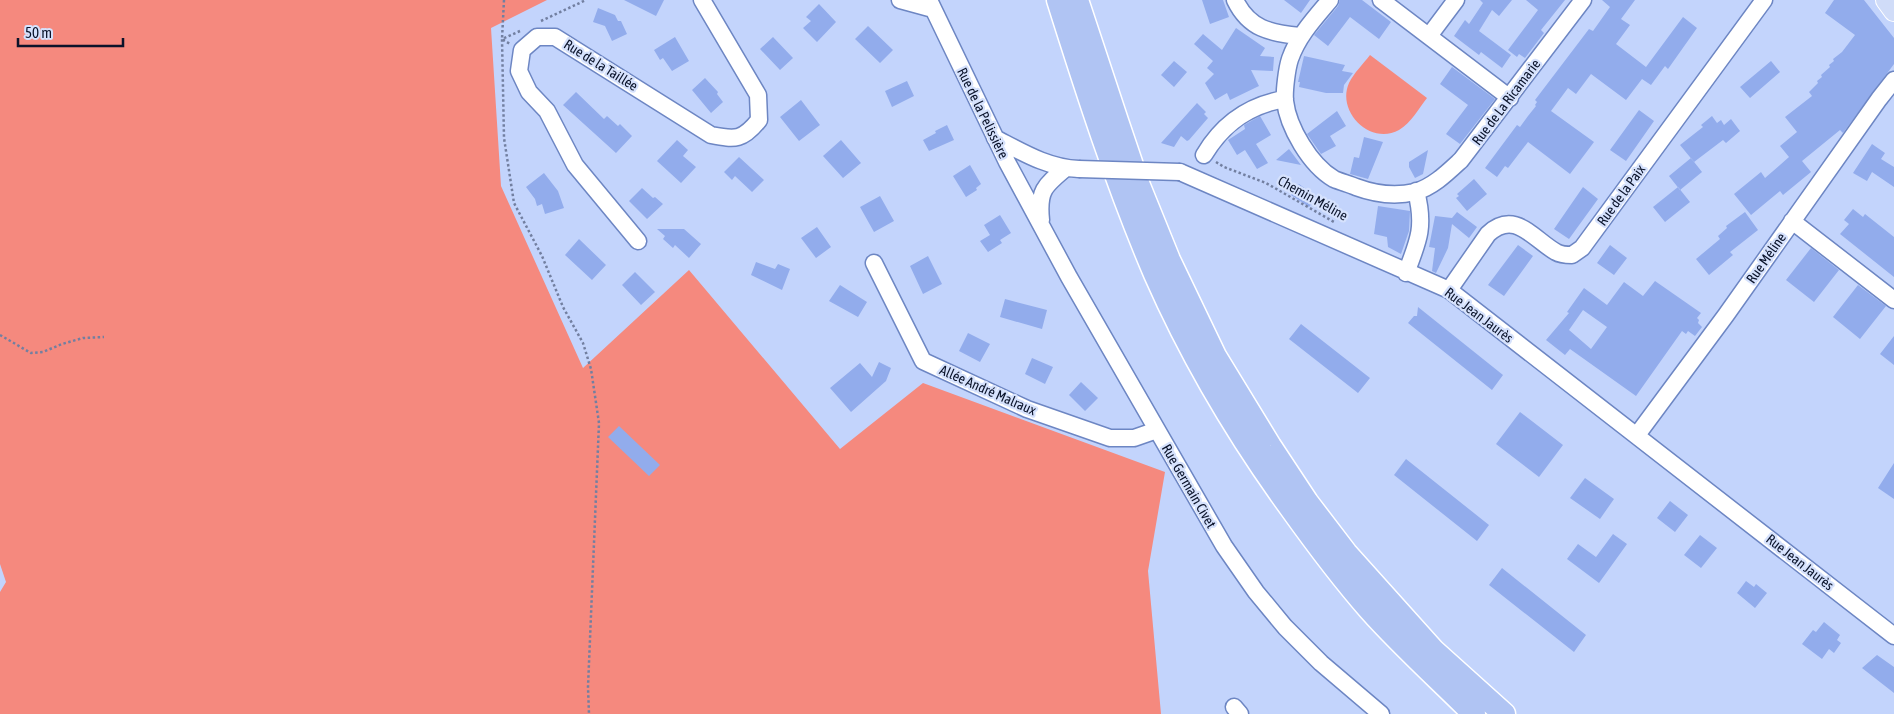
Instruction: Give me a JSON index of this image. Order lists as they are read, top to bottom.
{
  "streets": {
    "street": [
      "Rue de la Taillée",
      "Rue de La Ricamarie",
      "Rue de la Pelissière",
      "Rue de la Paix",
      "Rue Méline",
      "Rue Jean Jaurès",
      "Allée André Malraux",
      "Rue Germain Civet"
    ],
    "path": ["Chemin Méline"]
  },
  "crossings": [
    ["Rue de la Pelissière", "Rue Jean Jaurès"],
    ["Rue de la Pelissière", "Rue Germain Civet"],
    ["Rue de la Paix", "Rue Jean Jaurès"],
    ["Rue Méline", "Rue Jean Jaurès"],
    ["Allée André Malraux", "Rue Germain Civet"]
  ],
  "scale_bar": "50 m"
}
